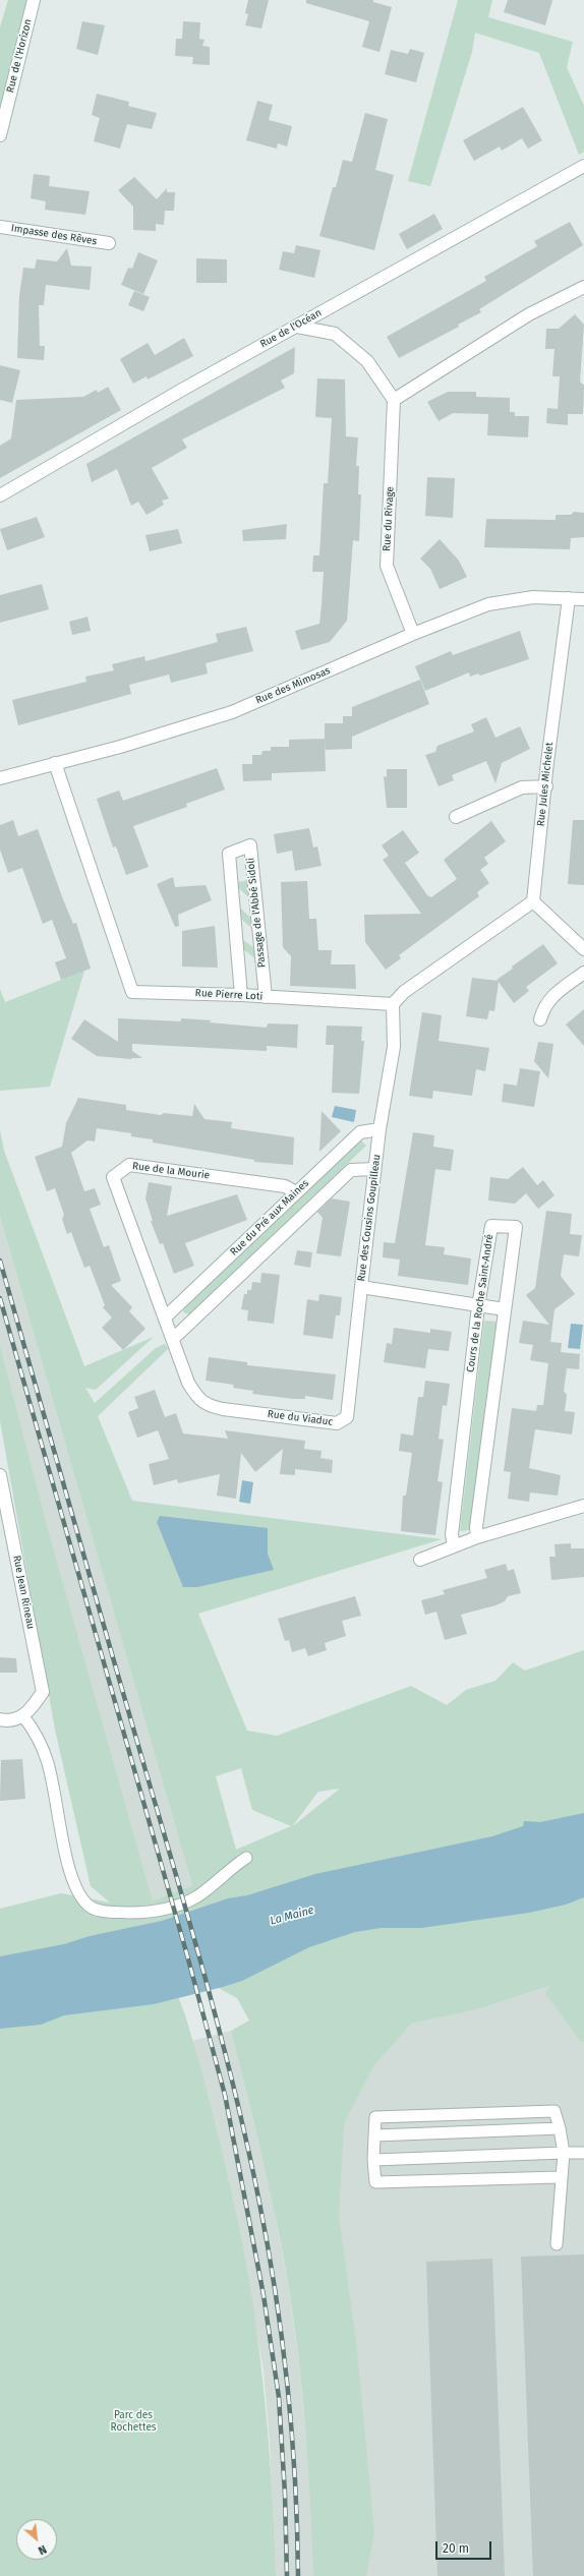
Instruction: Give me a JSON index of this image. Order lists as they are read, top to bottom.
{
  "streets": {
    "street": [
      "Rue de l'Horizon",
      "Impasse des Rêves",
      "Rue de l'Océan",
      "Rue du Rivage",
      "Rue des Mimosas",
      "Rue Jules Michelet",
      "Passage de l'Abbé Sidoli",
      "Rue Pierre Loti",
      "Rue de la Mourie",
      "Rue du Pré aux Maines",
      "Rue des Cousins Goupilleau",
      "Cours de la Roche Saint-André",
      "Rue du Viaduc",
      "Rue Jean Rineau"
    ]
  },
  "crossings": [
    ["Rue du Rivage", "Rue des Mimosas"],
    ["Rue des Mimosas", "Rue Jules Michelet"],
    ["Rue des Mimosas", "Rue Pierre Loti"],
    ["Passage de l'Abbé Sidoli", "Rue Pierre Loti"],
    ["Rue Pierre Loti", "Rue des Cousins Goupilleau"],
    ["Rue de la Mourie", "Rue du Pré aux Maines"],
    ["Rue de la Mourie", "Rue du Viaduc"],
    ["Rue du Pré aux Maines", "Rue des Cousins Goupilleau"],
    ["Rue du Pré aux Maines", "Rue du Viaduc"],
    ["Rue des Cousins Goupilleau", "Cours de la Roche Saint-André"],
    ["Rue des Cousins Goupilleau", "Rue du Viaduc"]
  ],
  "water": ["La Maine"],
  "parks": ["Parc des Rochettes"],
  "scale_bar": "20 m",
  "north": "bottom right"
}
